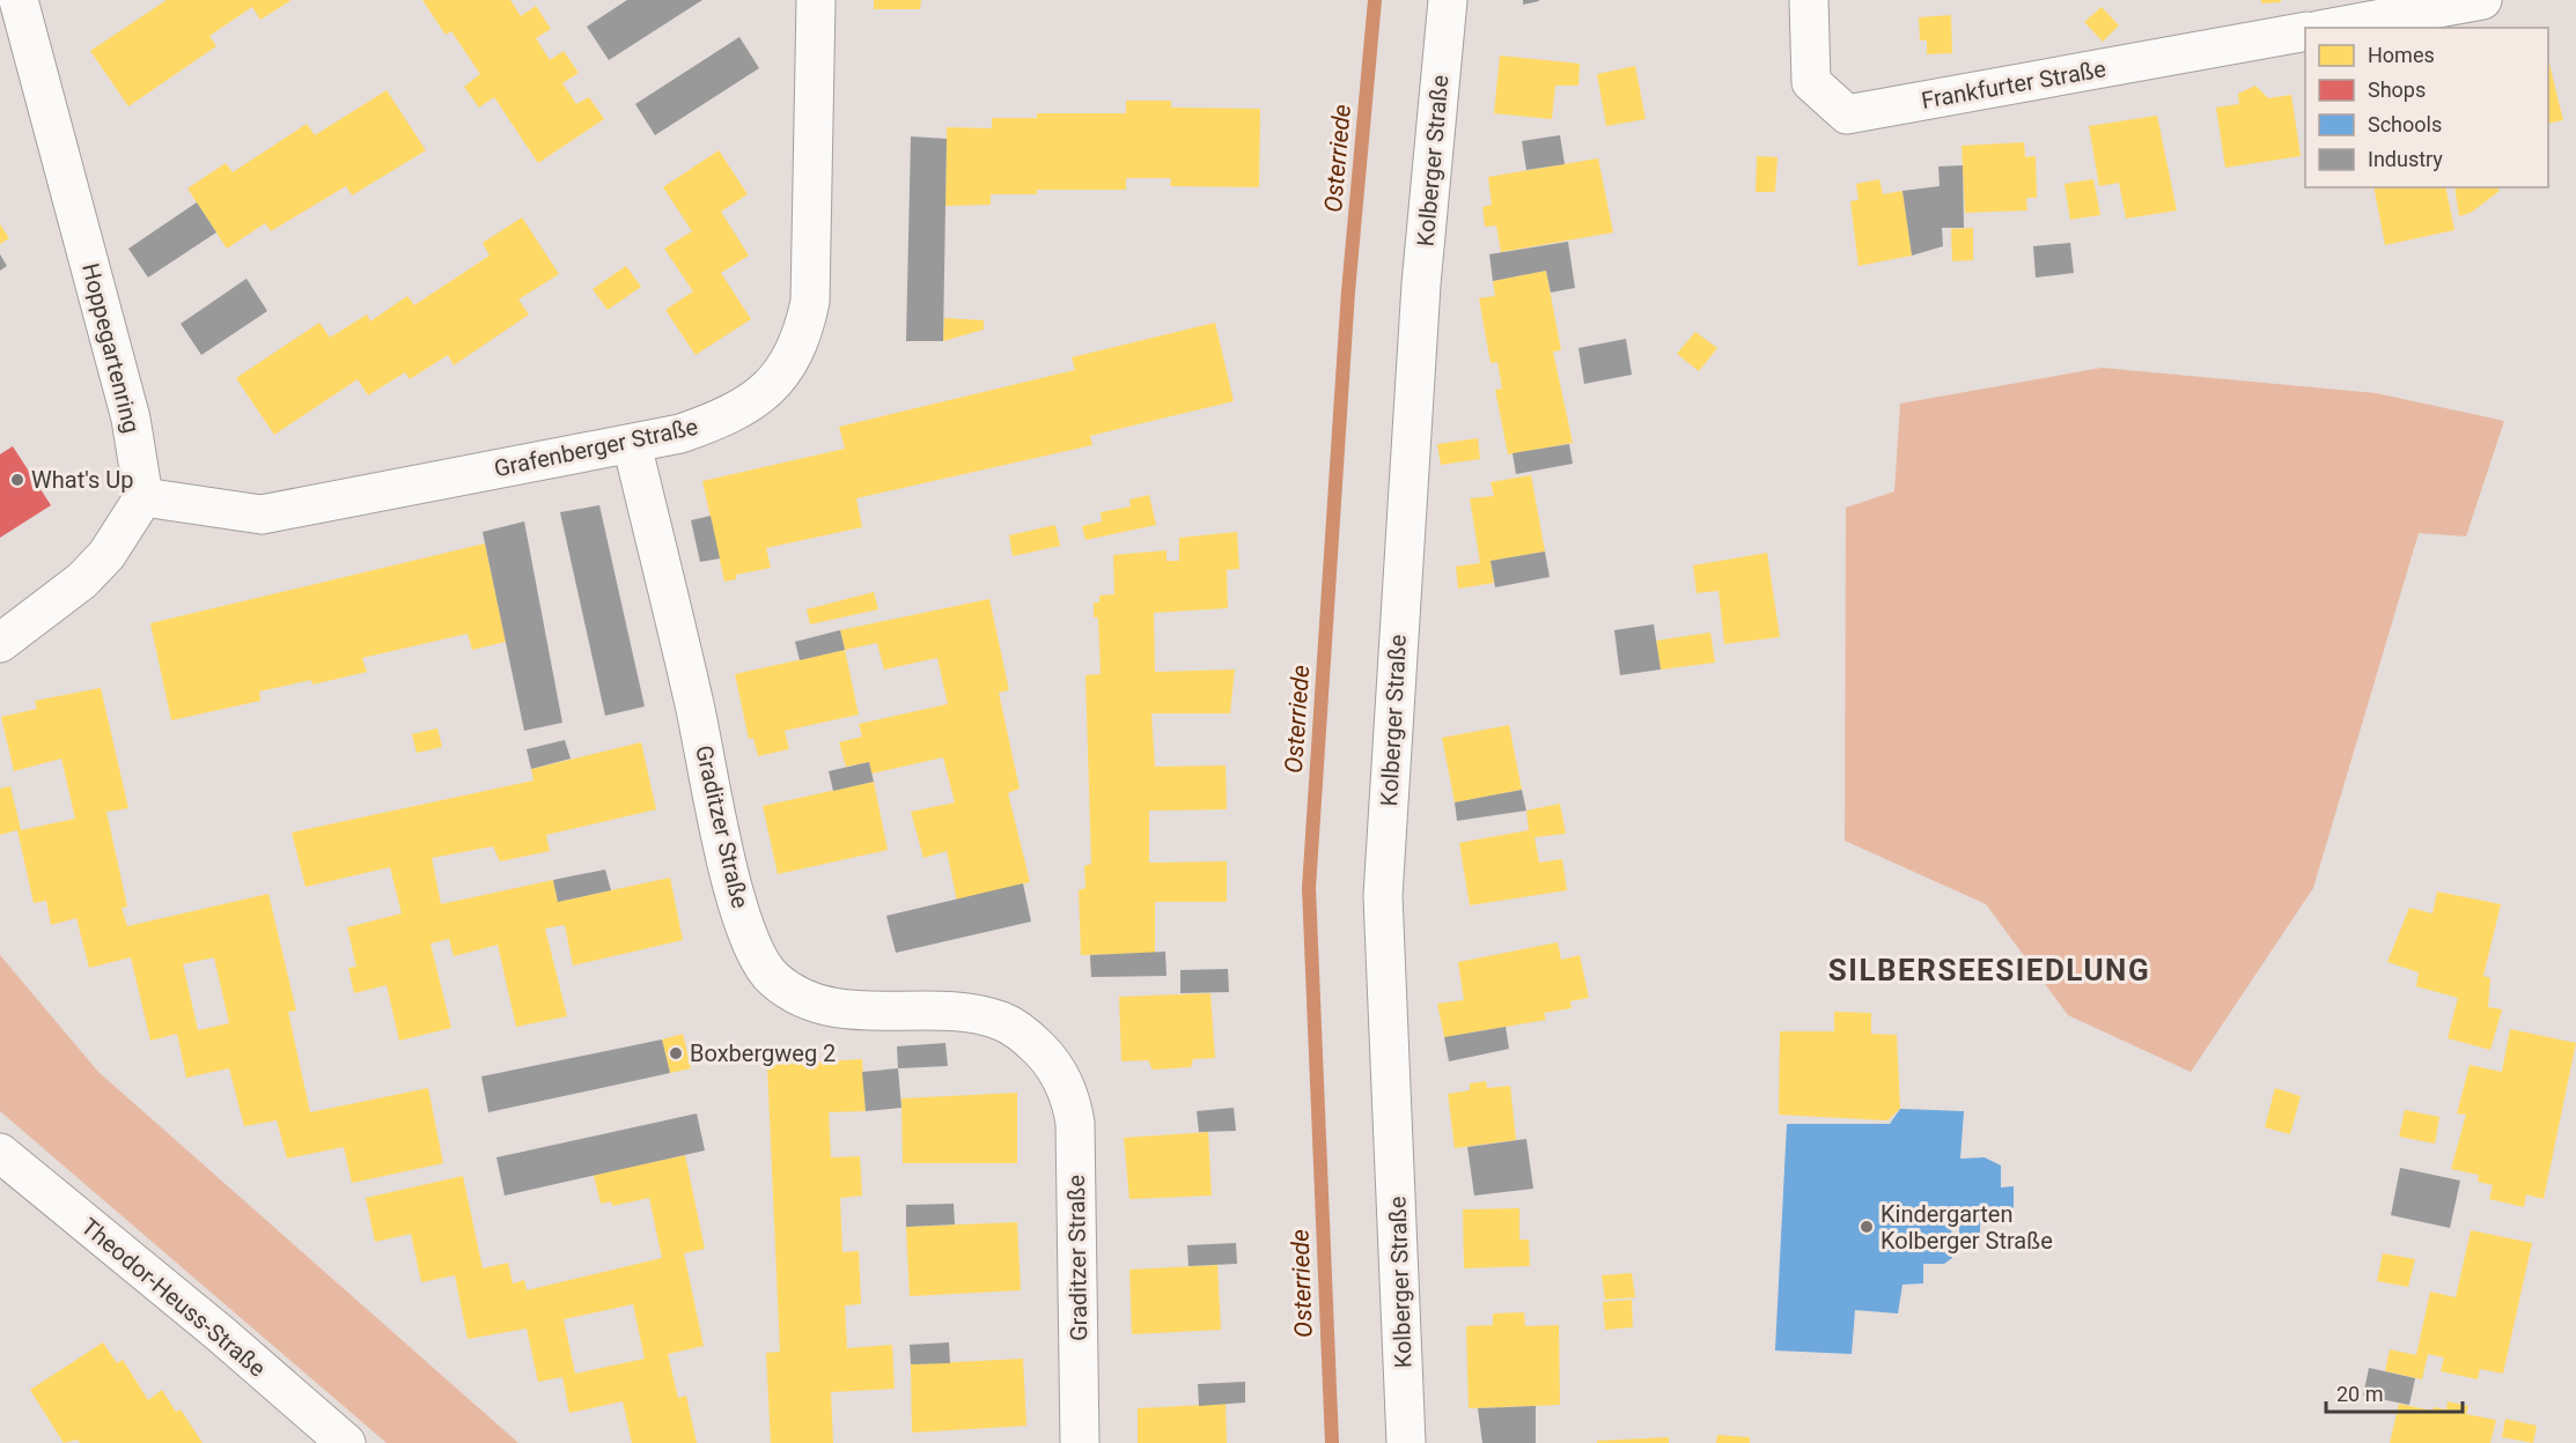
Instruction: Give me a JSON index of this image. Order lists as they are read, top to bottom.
{
  "streets": {
    "street": [
      "Frankfurter Straße",
      "Kolberger Straße",
      "Hoppegartenring",
      "Grafenberger Straße",
      "Graditzer Straße",
      "Theodor-Heuss-Straße"
    ]
  },
  "crossings": [
    ["Hoppegartenring", "Grafenberger Straße"],
    ["Grafenberger Straße", "Graditzer Straße"]
  ],
  "districts": ["SILBERSEESIEDLUNG"],
  "water": ["Osterriede"],
  "places": ["What's Up", "Boxbergweg 2", "Kindergarten Kolberger Straße"],
  "legend": [
    "Homes",
    "Shops",
    "Schools",
    "Industry"
  ],
  "scale_bar": "20 m"
}
